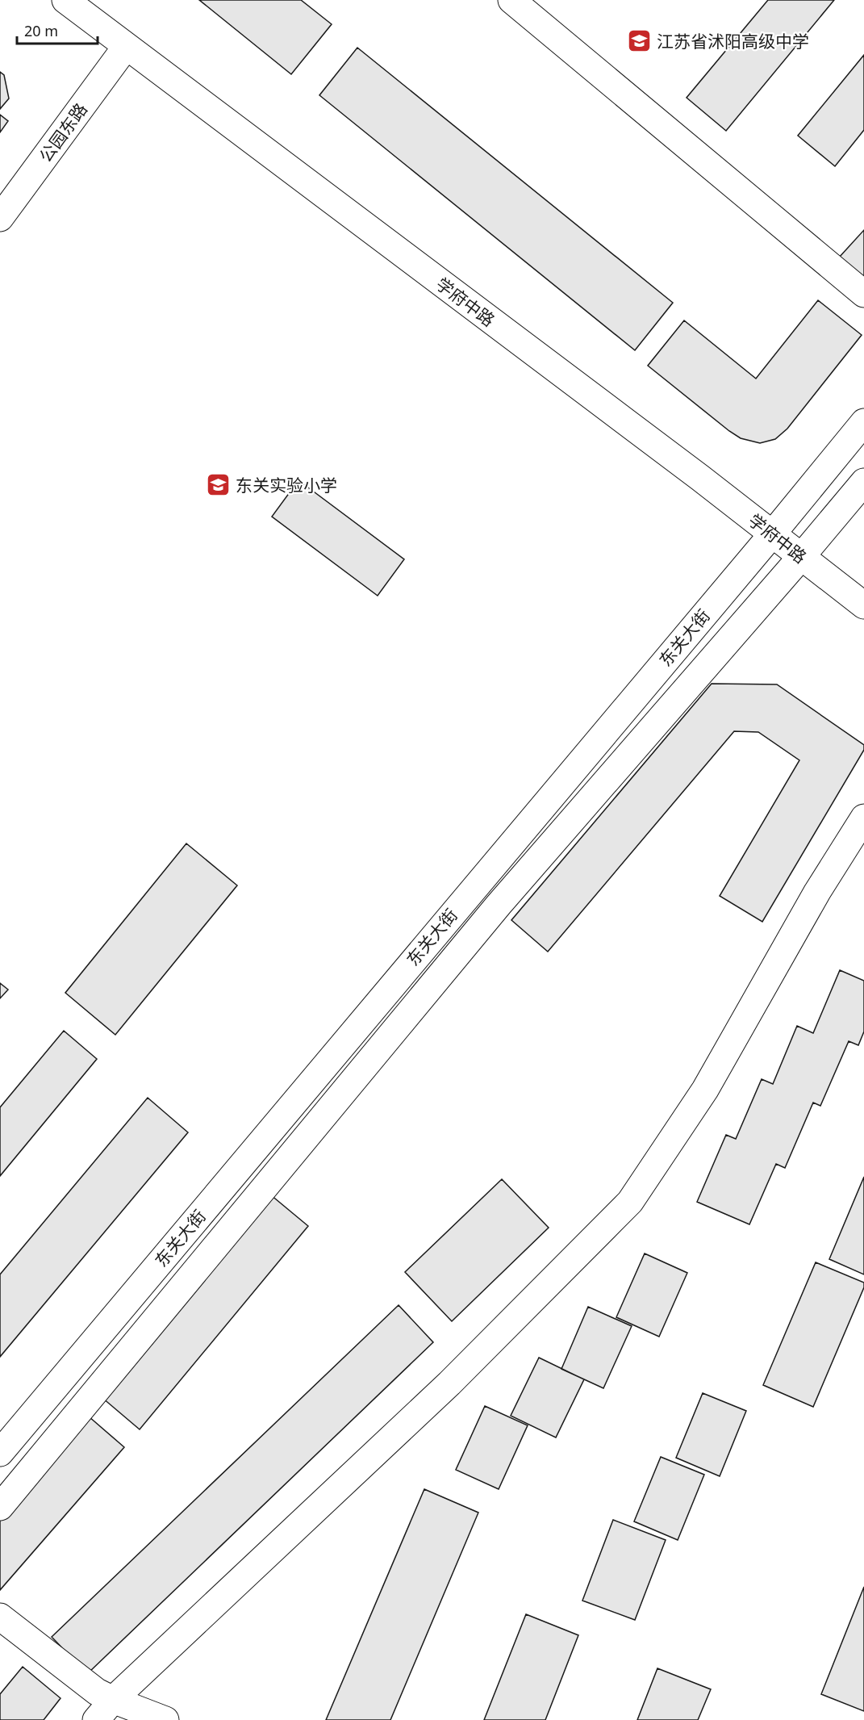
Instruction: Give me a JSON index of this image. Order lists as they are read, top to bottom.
{
  "streets": {
    "street": ["公园东路", "学府中路", "东关大街"]
  },
  "crossings": [
    ["公园东路", "学府中路"],
    ["学府中路", "东关大街"]
  ],
  "places": {
    "school or university": ["江苏省沭阳高级中学", "东关实验小学"]
  },
  "scale_bar": "20 m"
}
